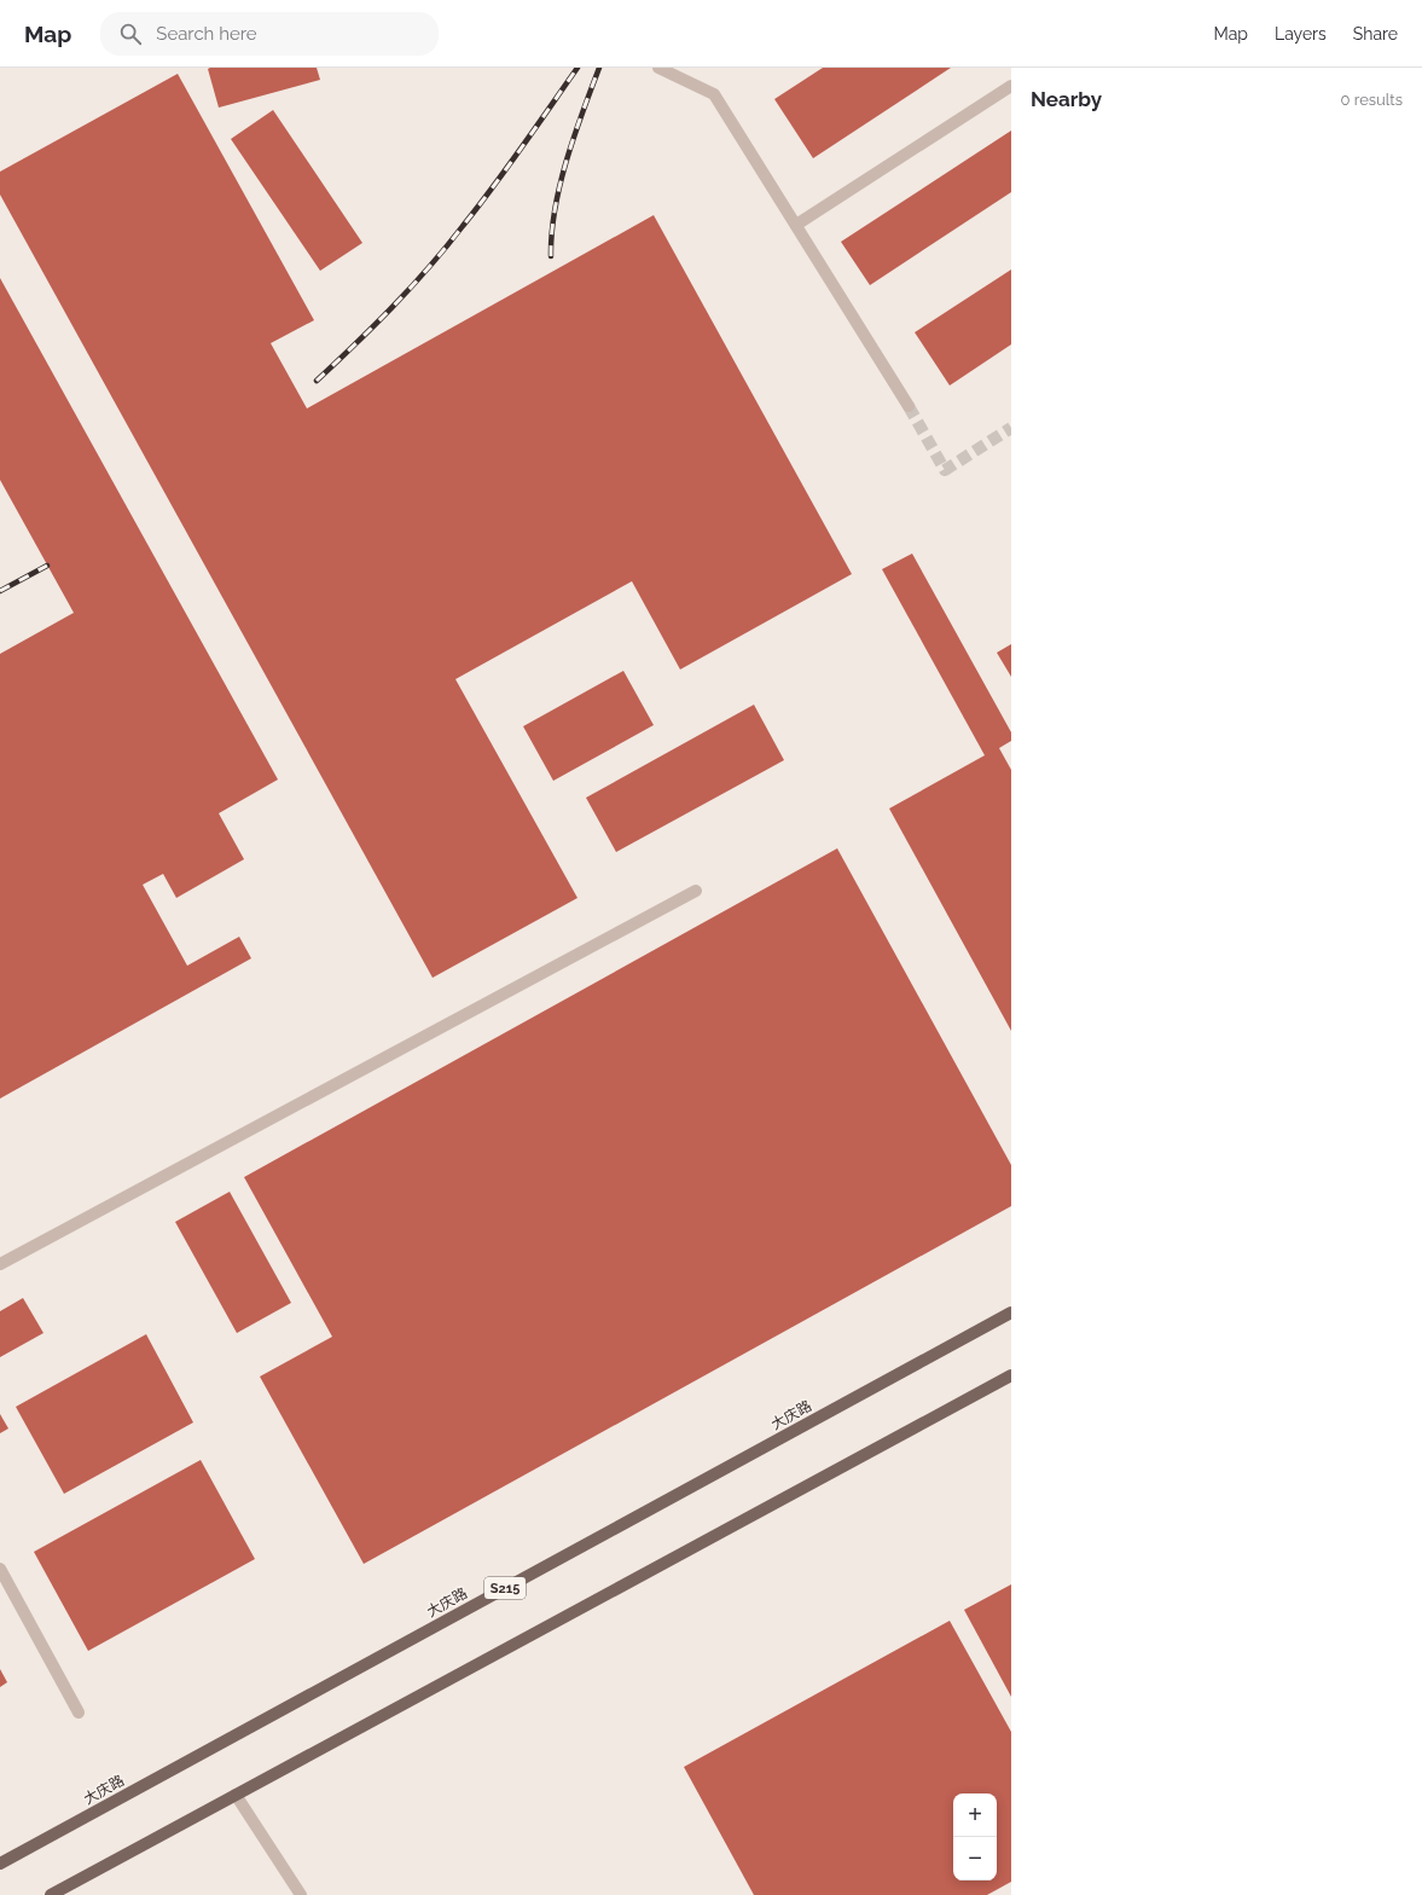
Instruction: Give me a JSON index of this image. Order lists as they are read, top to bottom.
{
  "streets": {
    "main road": ["大庆路", "S215"]
  },
  "page": {
    "header": "Map",
    "search": "Search here",
    "nav": ["Map", "Layers", "Share"],
    "heading": ["Nearby", "0 results"],
    "map_buttons": ["+", "−"]
  }
}
